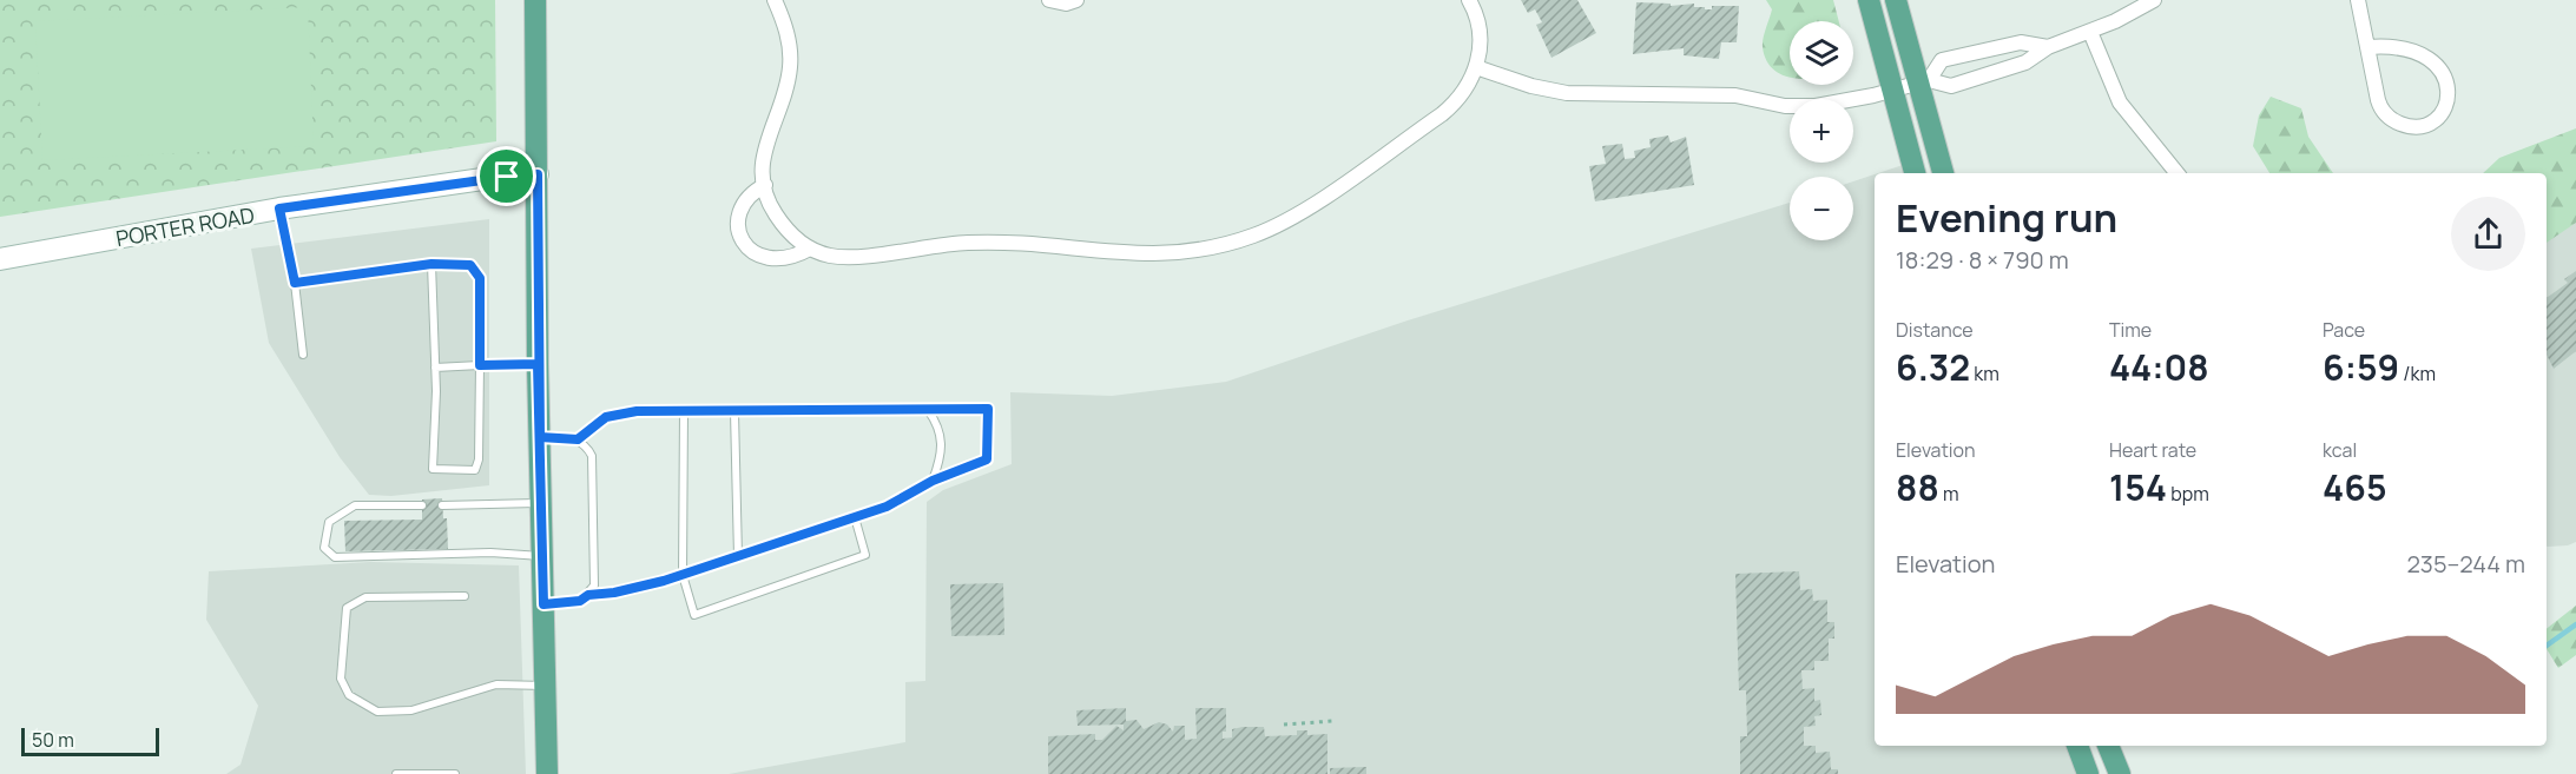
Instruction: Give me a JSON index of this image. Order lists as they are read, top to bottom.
{
  "streets": {
    "main road": ["PORTER ROAD"]
  },
  "scale_bar": "50 m",
  "page": {
    "map_buttons": ["+", "−"],
    "heading": ["Evening run", "18:29 · 8 × 790 m"],
    "stats": [
      ["Distance", "6.32 km"],
      ["Time", "44:08"],
      ["Pace", "6:59 /km"],
      ["Elevation", "88 m"],
      ["Heart rate", "154 bpm"],
      ["kcal", "465"]
    ],
    "chart": ["Elevation", "235–244 m"],
    "scale": "50 m"
  }
}
